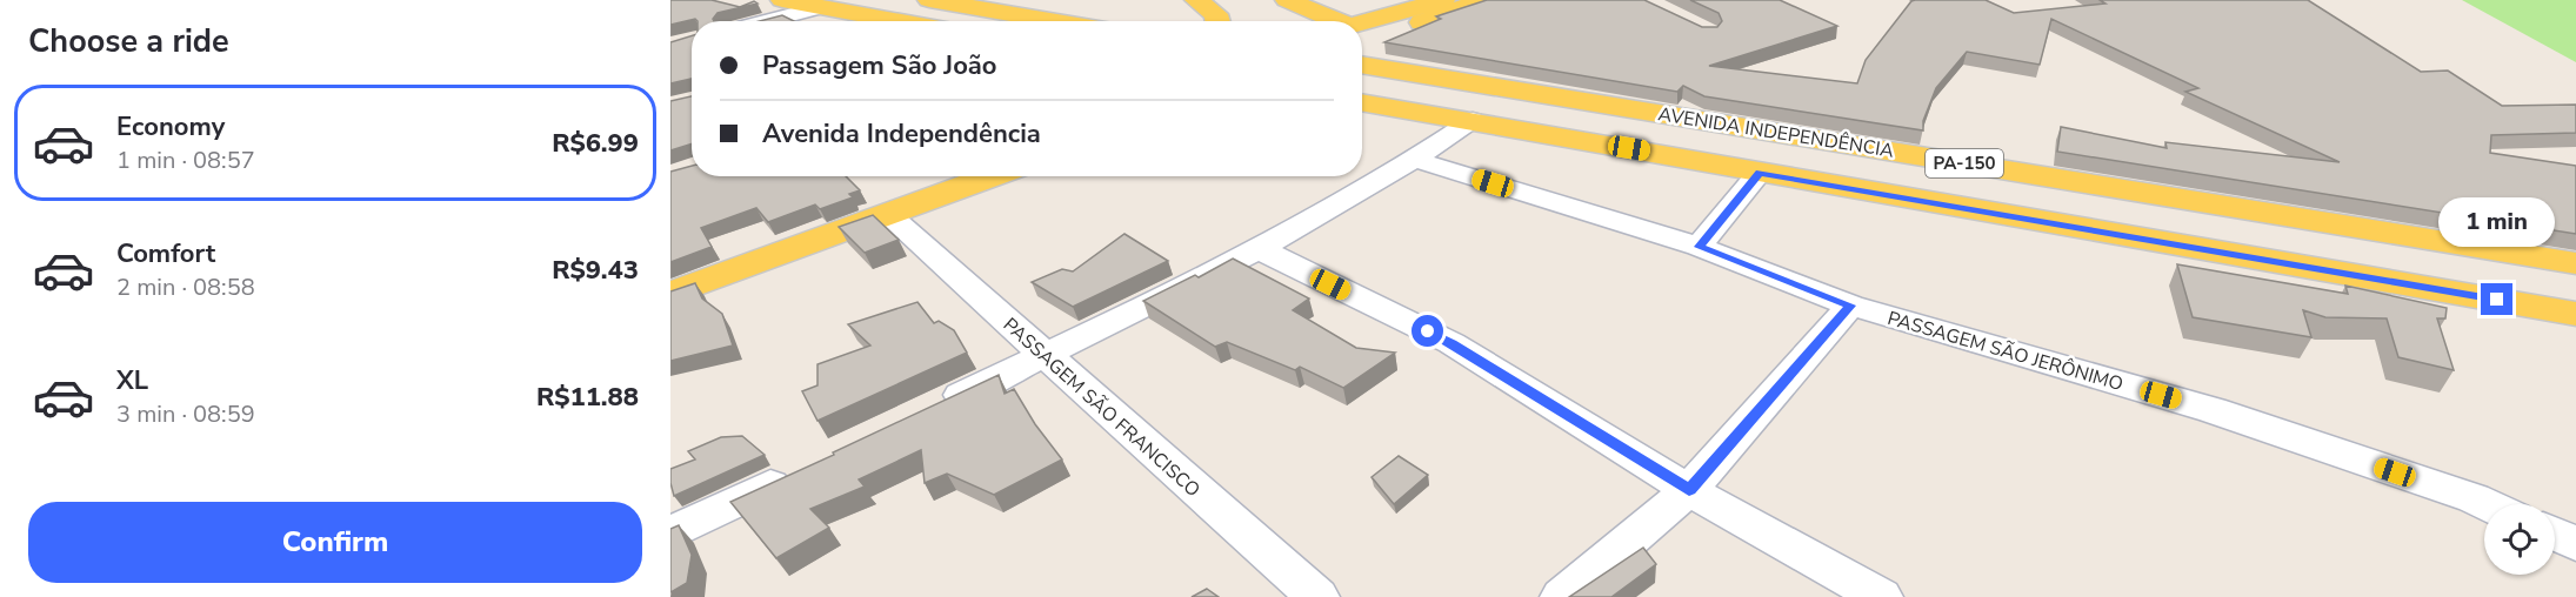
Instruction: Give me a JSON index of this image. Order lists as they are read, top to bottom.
{
  "streets": {
    "main road": ["AVENIDA INDEPENDÊNCIA", "PA-150"],
    "street": ["PASSAGEM SÃO JERÔNIMO", "PASSAGEM SÃO FRANCISCO"]
  },
  "page": {
    "heading": "Choose a ride",
    "banner": ["Passagem São João", "Avenida Independência"],
    "list": [
      {
        "name": "Economy",
        "note": "1 min · 08:57",
        "value": "R$6.99"
      },
      {
        "name": "Comfort",
        "note": "2 min · 08:58",
        "value": "R$9.43"
      },
      {
        "name": "XL",
        "note": "3 min · 08:59",
        "value": "R$11.88"
      }
    ],
    "bubble": "1 min",
    "buttons": "Confirm"
  }
}
